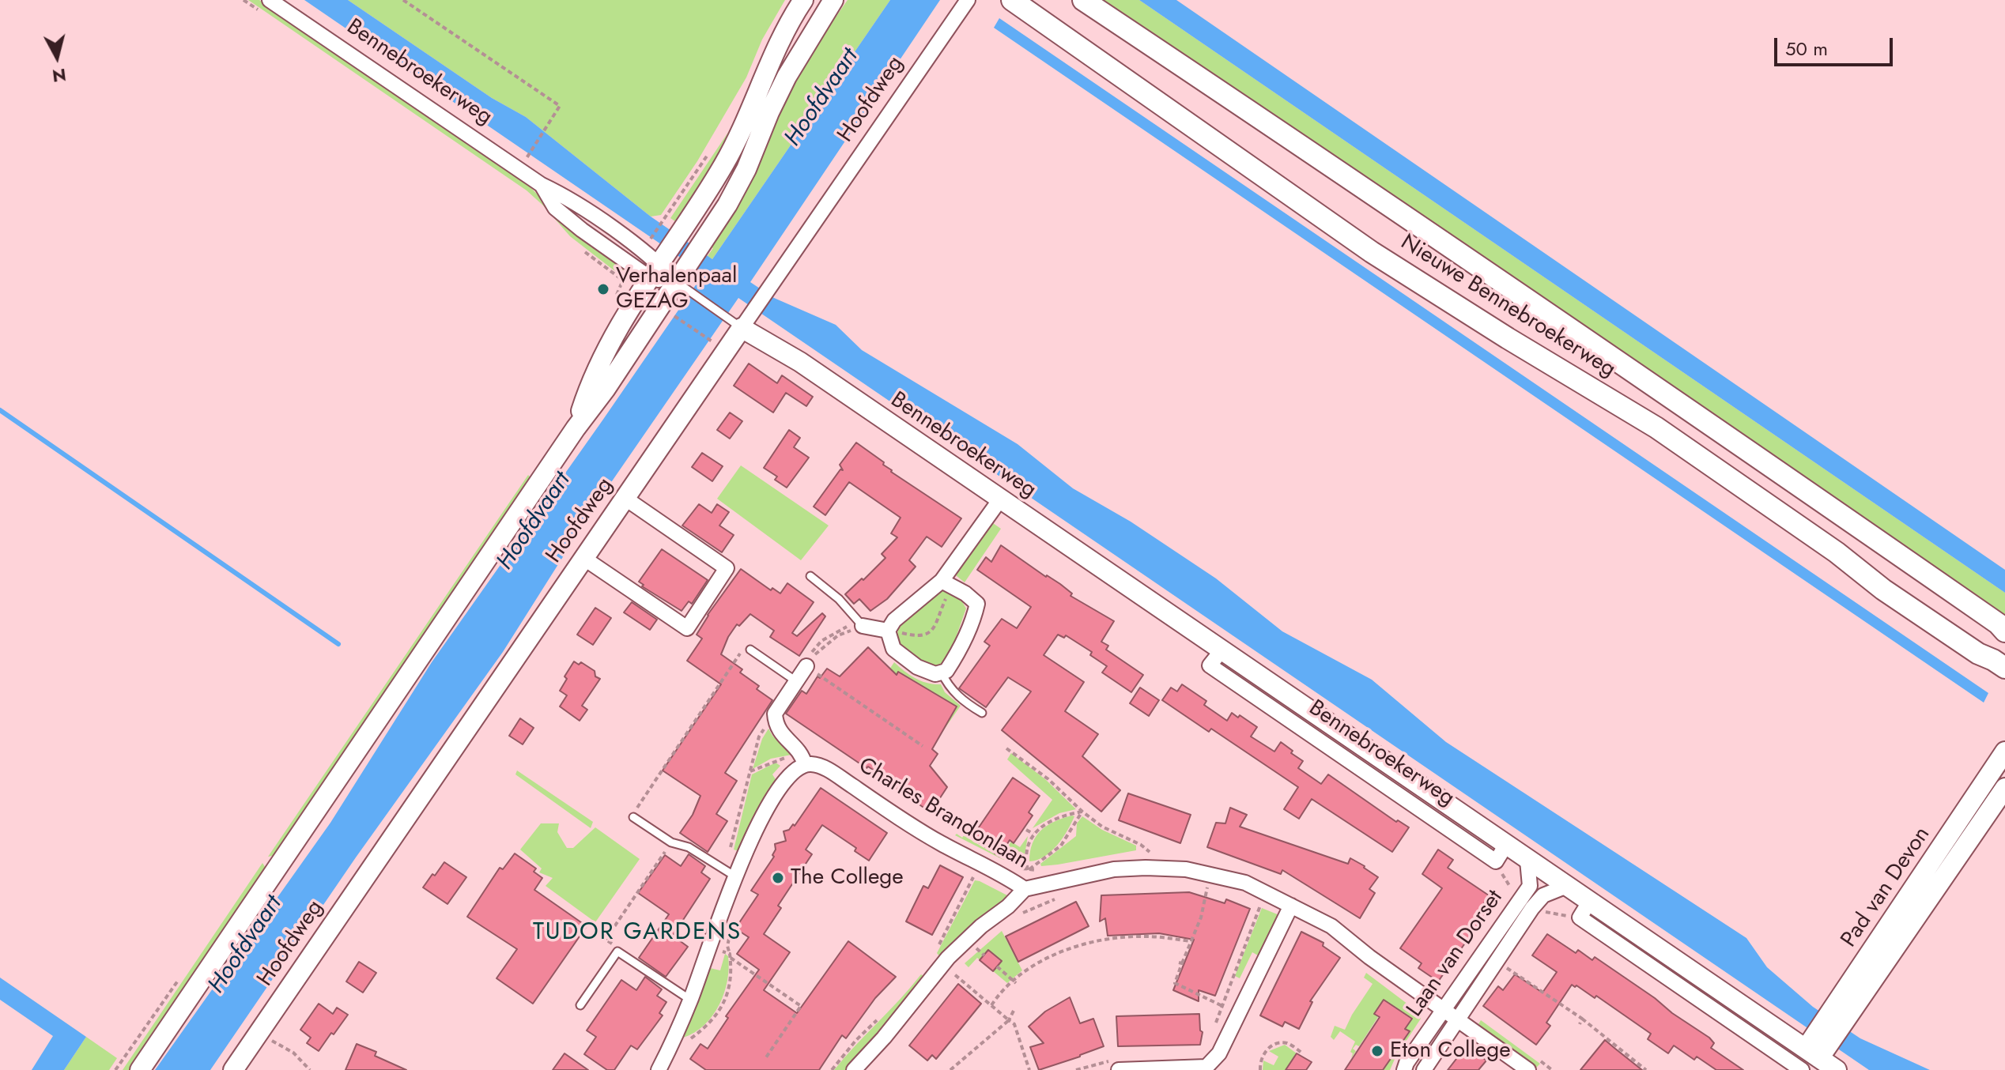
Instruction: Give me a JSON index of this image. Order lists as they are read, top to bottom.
{
  "streets": {
    "main road": ["Nieuwe Bennebroekerweg"],
    "street": [
      "Bennebroekerweg",
      "Hoofdweg",
      "Charles Brandonlaan",
      "Pad van Devon",
      "Laan van Dorset"
    ]
  },
  "crossings": [
    ["Bennebroekerweg", "Hoofdweg"],
    ["Bennebroekerweg", "Pad van Devon"],
    ["Bennebroekerweg", "Laan van Dorset"]
  ],
  "districts": ["TUDOR GARDENS"],
  "water": ["Hoofdvaart"],
  "places": ["Verhalenpaal GEZAG", "The College", "Eton College"],
  "scale_bar": "50 m",
  "north": "bottom"
}
